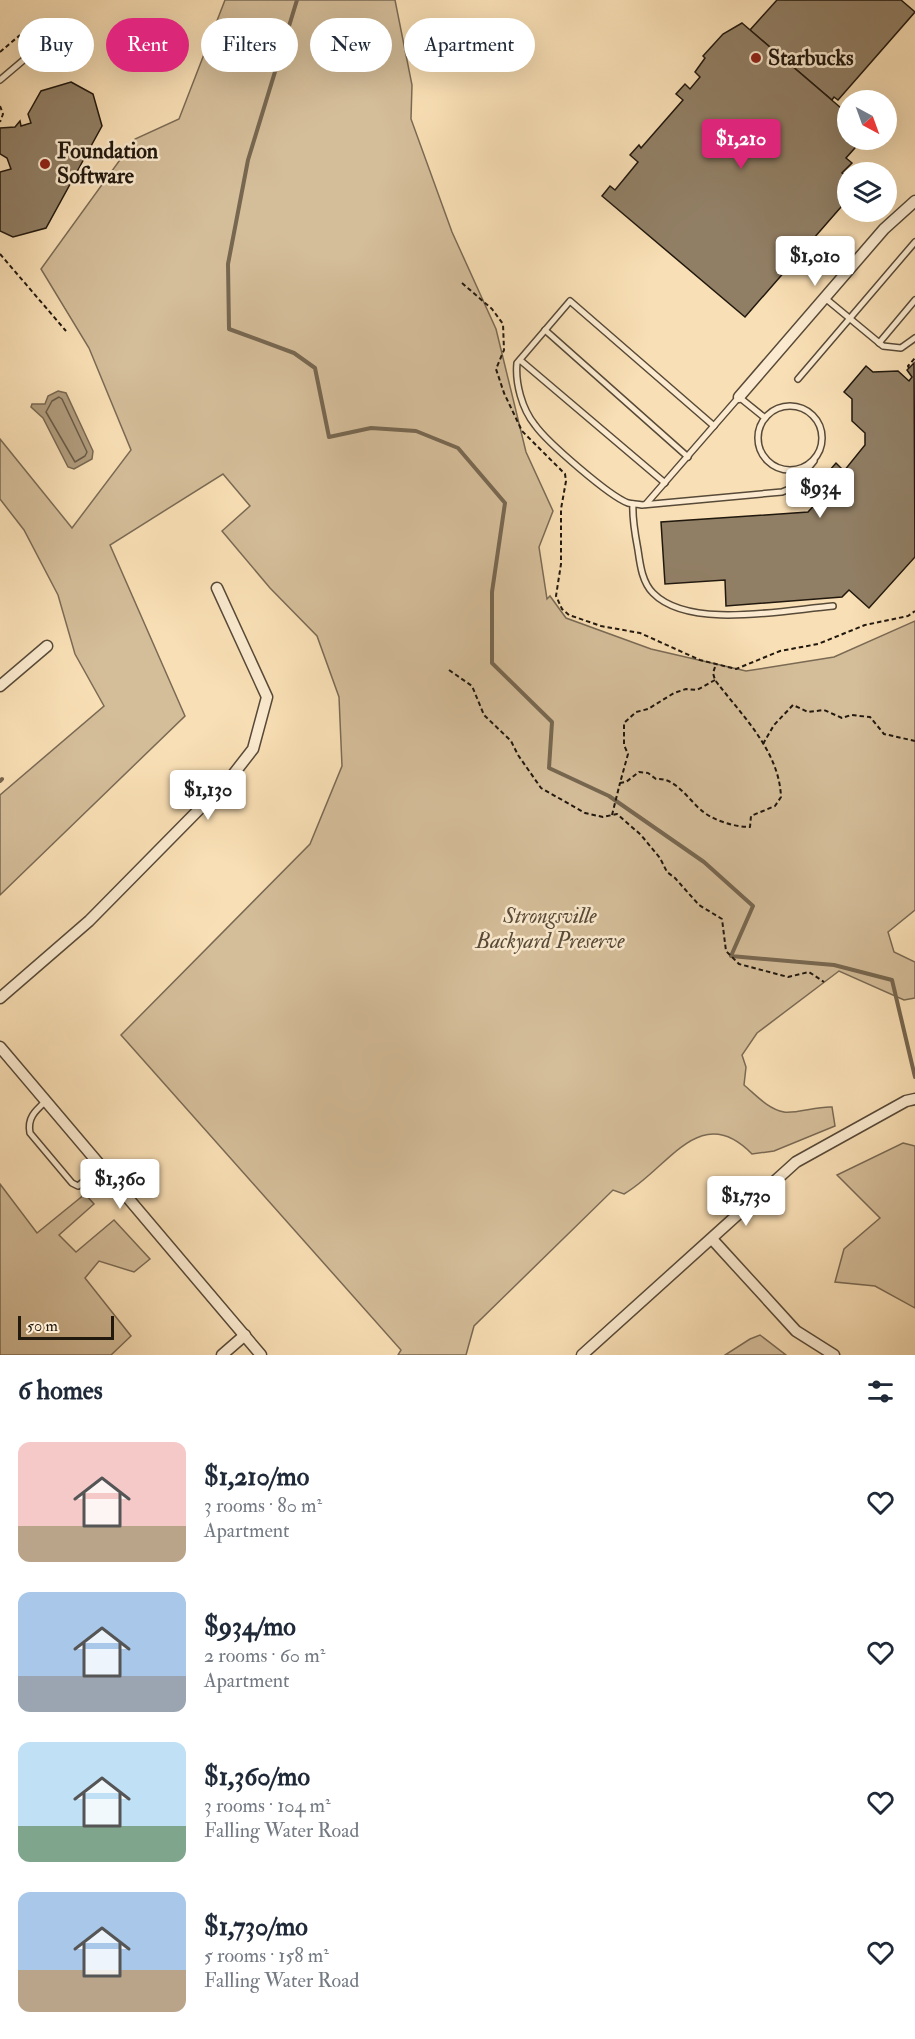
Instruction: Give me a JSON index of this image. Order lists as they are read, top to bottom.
{
  "parks": ["Strongsville Backyard Preserve"],
  "places": ["Starbucks", "Foundation Software"],
  "scale_bar": "50 m",
  "north": "bottom right",
  "page": {
    "chip": [
      "Buy",
      "Rent",
      "Filters",
      "New",
      "Apartment"
    ],
    "price": [
      "$1,210",
      "$1,010",
      "$934",
      "$1,130",
      "$1,360",
      "$1,730"
    ],
    "scale": "50 m",
    "heading": "6 homes",
    "list": [
      {
        "name": "$1,210/mo",
        "note": "3 rooms · 80 m² · Apartment"
      },
      {
        "name": "$934/mo",
        "note": "2 rooms · 60 m² · Apartment"
      },
      {
        "name": "$1,360/mo",
        "note": "3 rooms · 104 m² · Falling Water Road"
      },
      {
        "name": "$1,730/mo",
        "note": "5 rooms · 158 m² · Falling Water Road"
      }
    ]
  }
}
